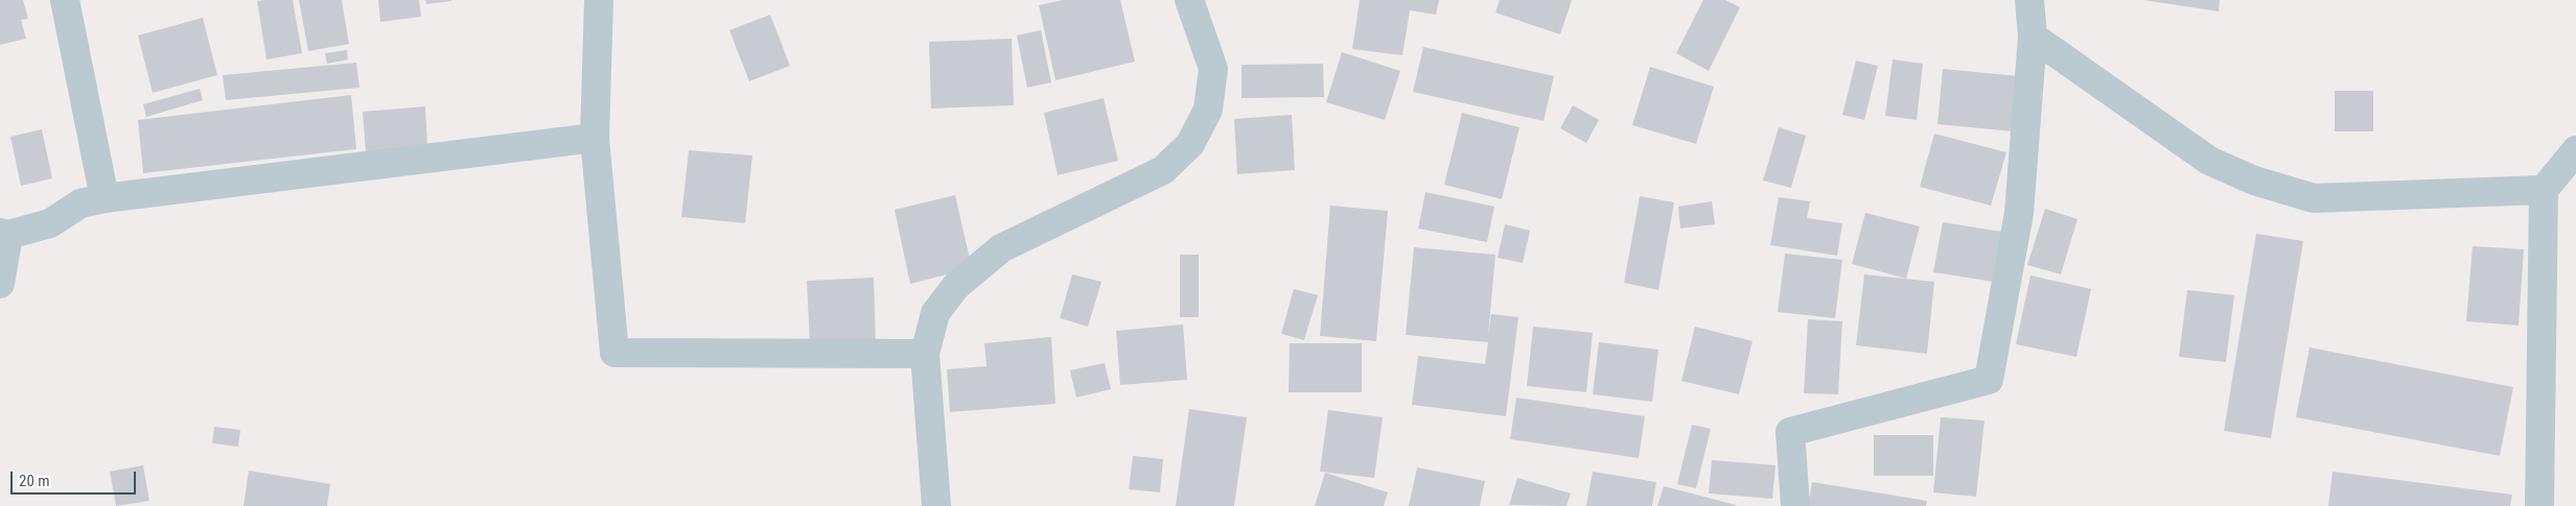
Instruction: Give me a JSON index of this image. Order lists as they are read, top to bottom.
{
  "scale_bar": "20 m"
}
